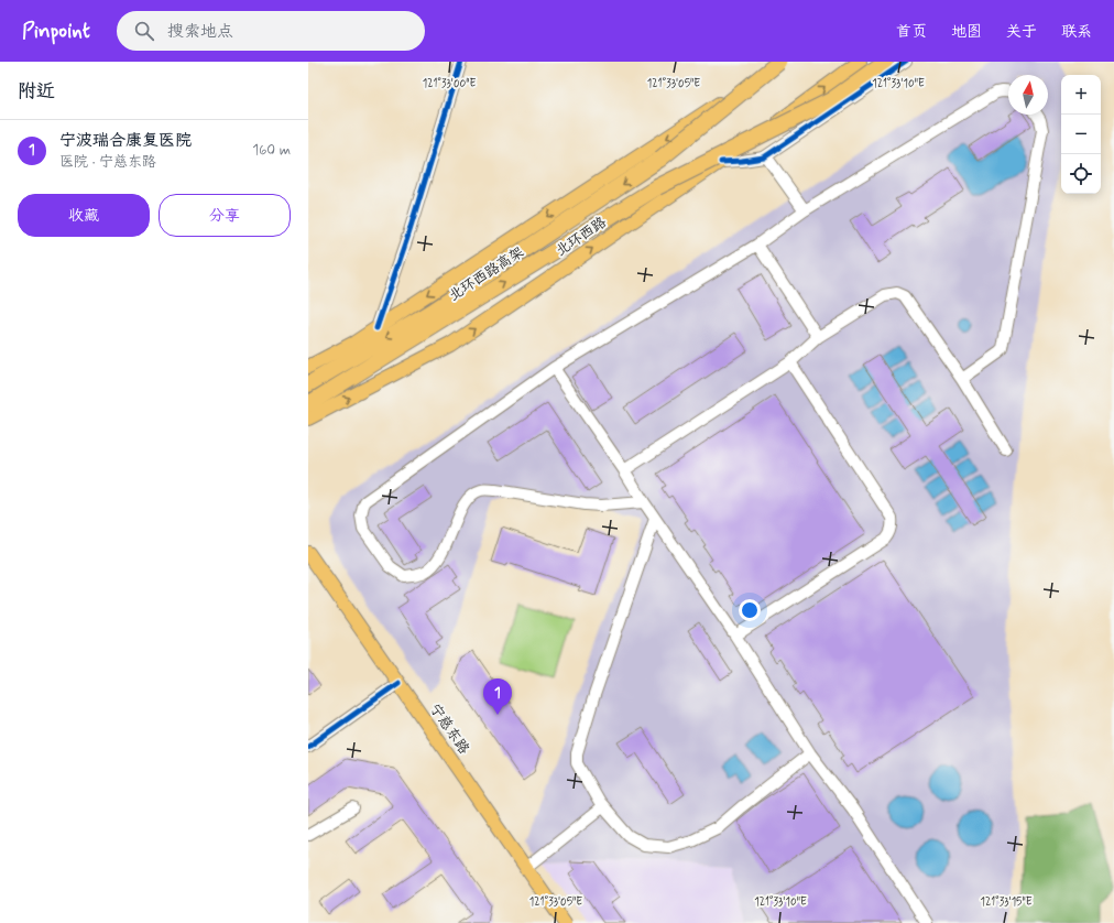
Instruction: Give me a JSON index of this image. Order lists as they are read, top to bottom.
{
  "streets": {
    "highway": ["北环西路高架"],
    "main road": ["北环西路", "宁慈东路"]
  },
  "north": "top",
  "page": {
    "header": "Pinpoint",
    "search": "搜索地点",
    "nav": [
      "首页",
      "地图",
      "关于",
      "联系"
    ],
    "heading": "附近",
    "map_buttons": ["+", "−"],
    "list": [
      {
        "mark": "1",
        "name": "宁波瑞合康复医院",
        "note": "医院 · 宁慈东路",
        "value": "160 m"
      }
    ],
    "buttons": ["收藏", "分享"],
    "pins": "1"
  },
  "coordinates": [
    "121°33'00\"E",
    "121°33'05\"E",
    "121°33'10\"E",
    "121°33'15\"E"
  ]
}
